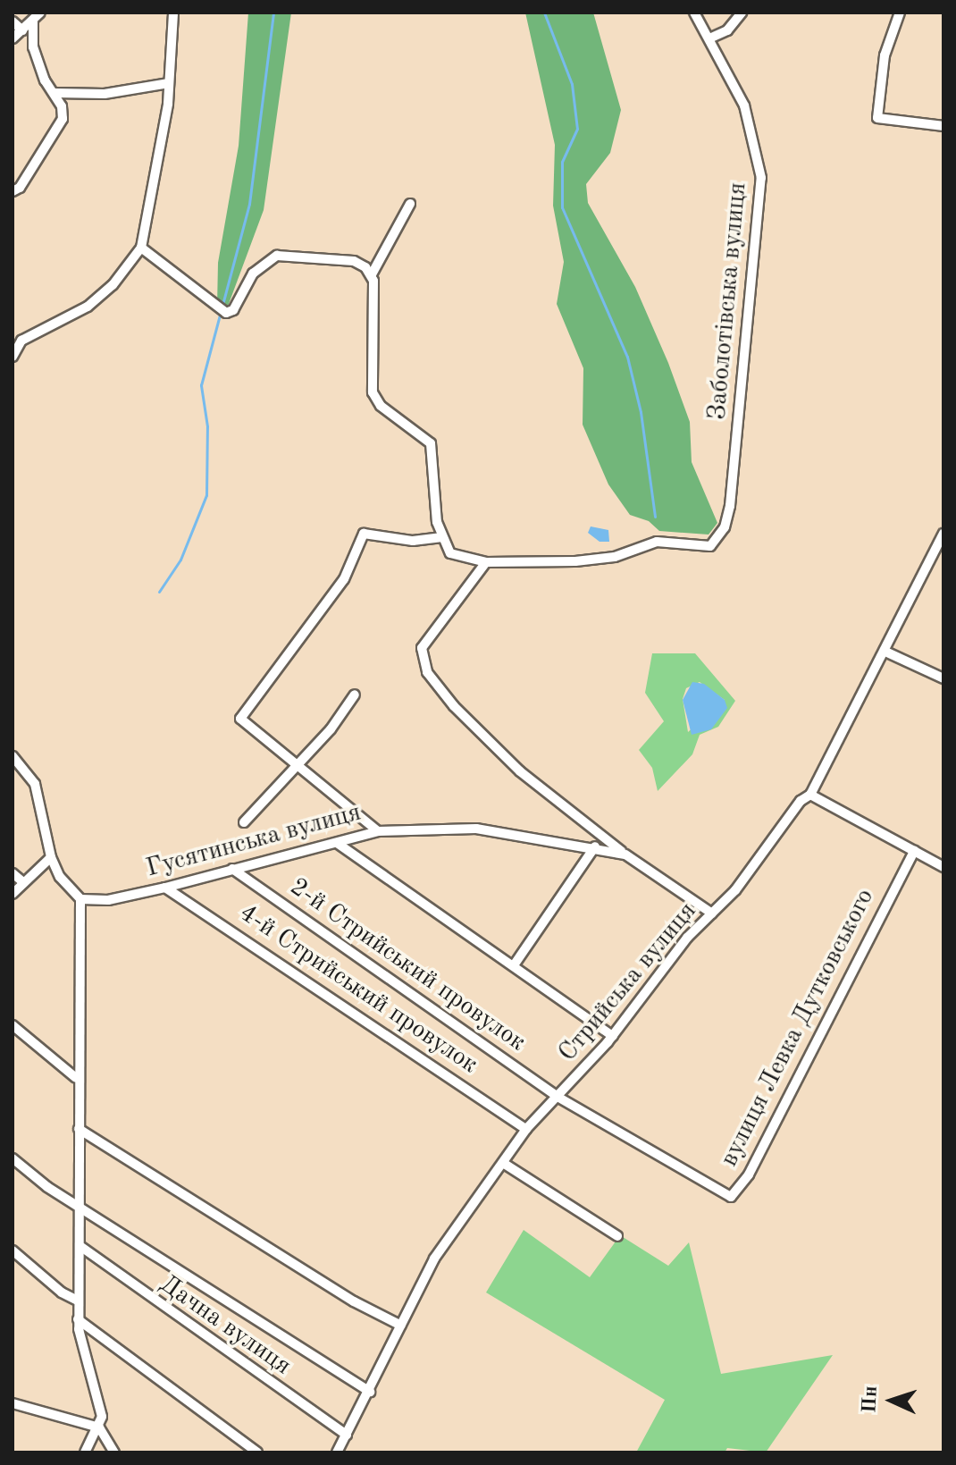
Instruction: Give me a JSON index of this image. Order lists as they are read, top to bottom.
{
  "streets": {
    "street": [
      "Заболотівська вулиця",
      "Гусятинська вулиця",
      "2-й Стрийський провулок",
      "Стрийська вулиця",
      "4-й Стрийський провулок",
      "вулиця Левка Дутковського",
      "Дачна вулиця"
    ]
  },
  "crossings": [
    ["Гусятинська вулиця", "2-й Стрийський провулок"],
    ["Гусятинська вулиця", "4-й Стрийський провулок"],
    ["2-й Стрийський провулок", "Стрийська вулиця"],
    ["2-й Стрийський провулок", "вулиця Левка Дутковського"],
    ["Стрийська вулиця", "4-й Стрийський провулок"],
    ["Стрийська вулиця", "вулиця Левка Дутковського"],
    ["Стрийська вулиця", "Дачна вулиця"]
  ],
  "north": "left"
}
